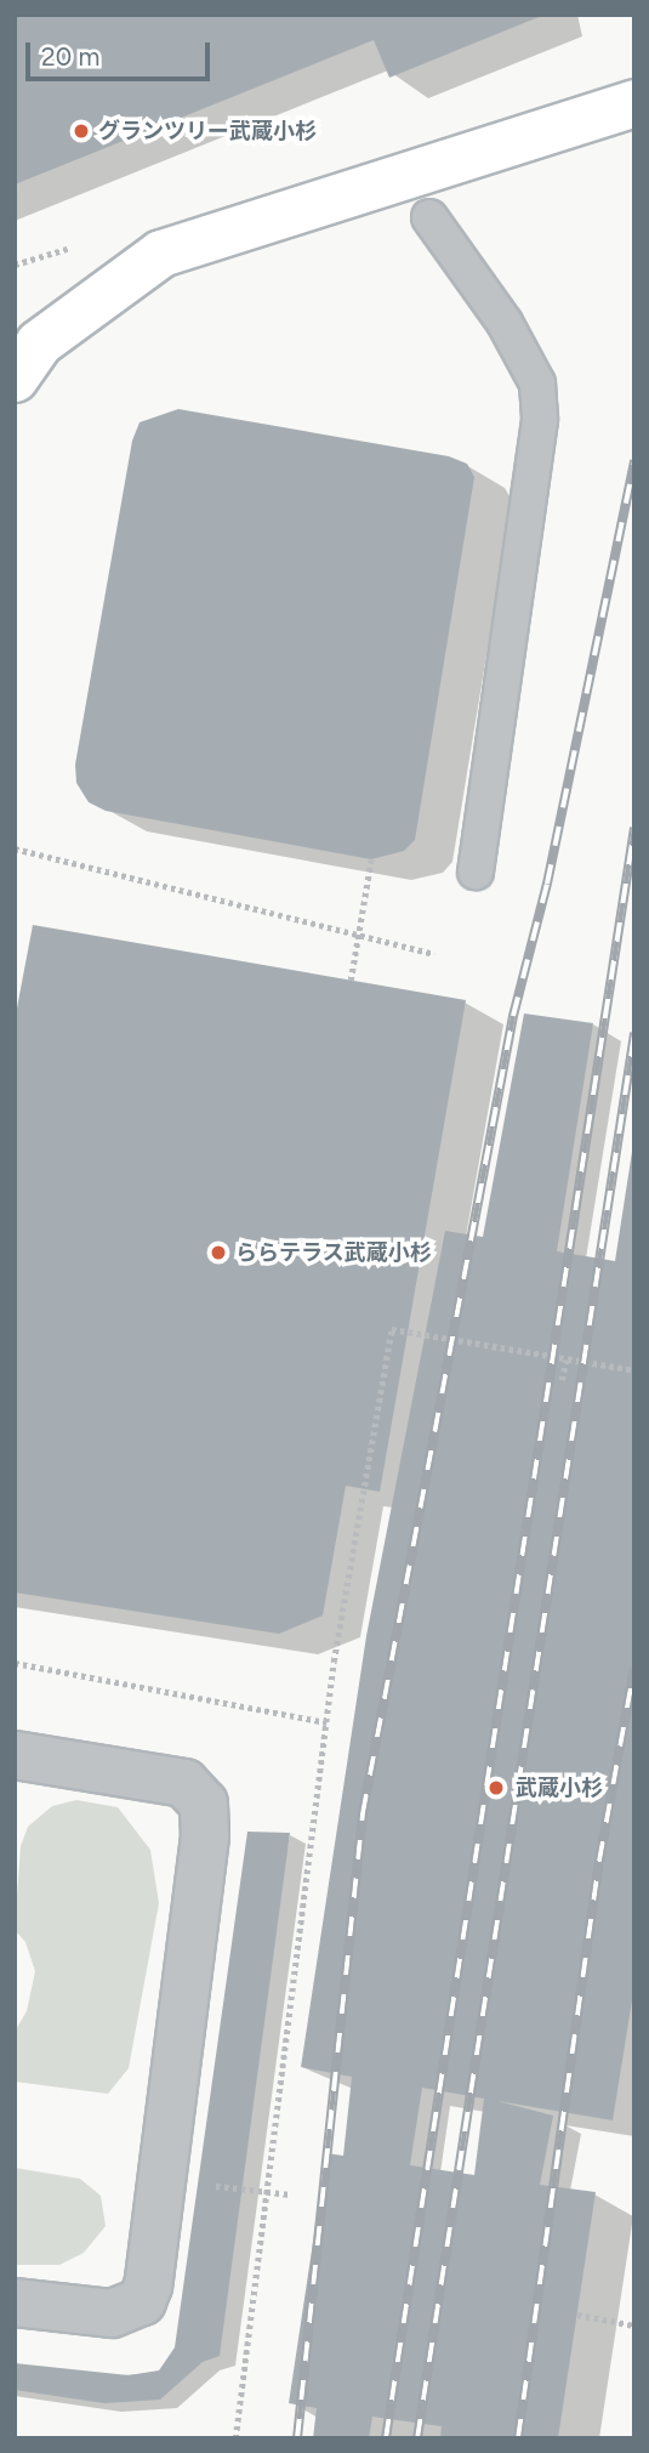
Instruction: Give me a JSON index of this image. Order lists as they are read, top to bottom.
{
  "places": ["グランツリー武蔵小杉", "ららテラス武蔵小杉", "武蔵小杉"],
  "scale_bar": "20 m"
}
